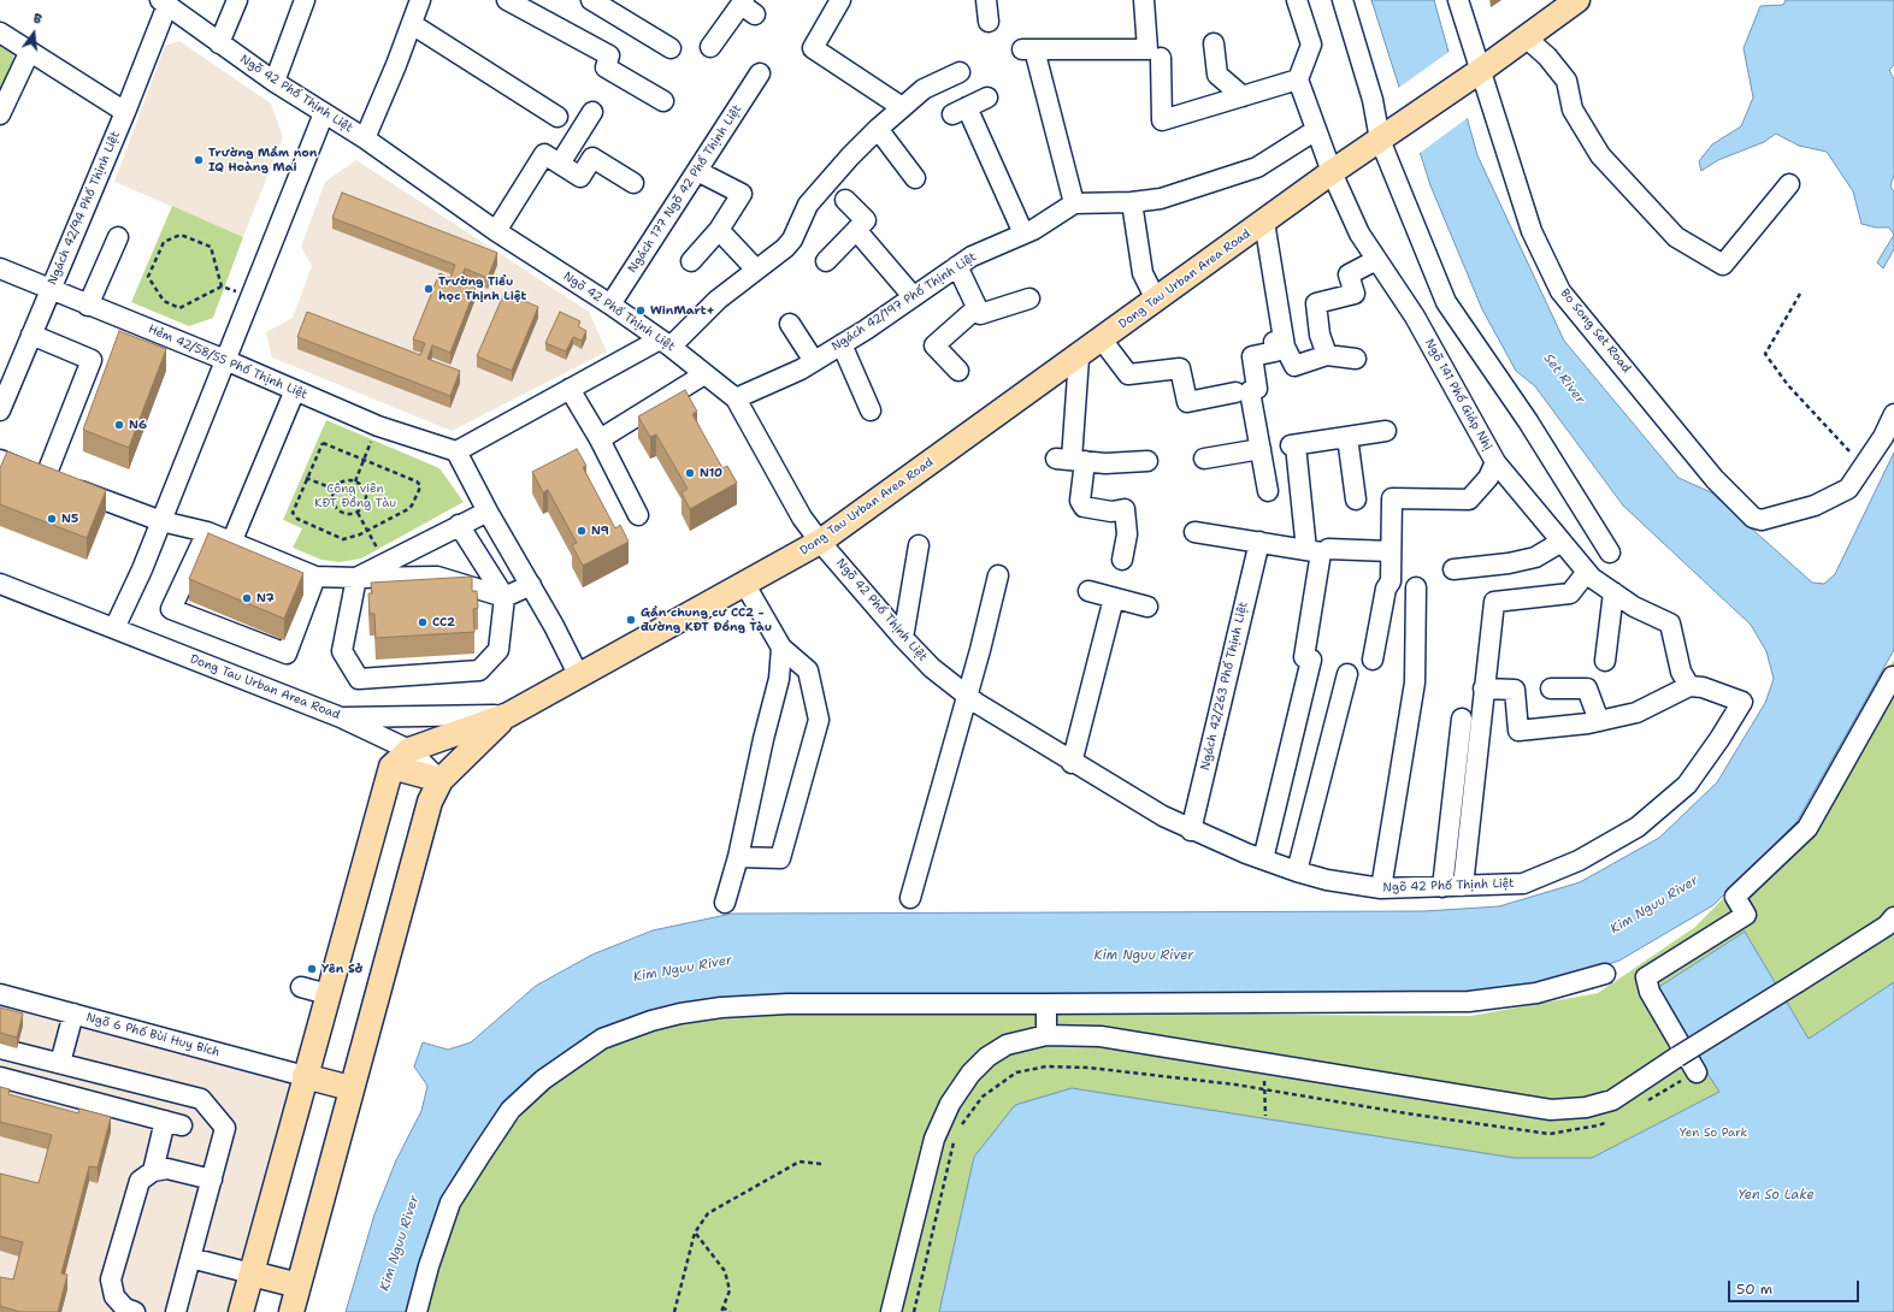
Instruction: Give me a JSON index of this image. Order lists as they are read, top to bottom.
{
  "streets": {
    "main road": ["Dong Tau Urban Area Road"],
    "street": [
      "Ngõ 42 Phố Thịnh Liệt",
      "Ngách 177 Ngõ 42 Phố Thịnh Liệt",
      "Ngách 42/94 Phố Thịnh Liệt",
      "Ngách 42/197 Phố Thịnh Liệt",
      "Bo Song Set Road",
      "Hẻm 42/58/55 Phố Thịnh Liệt",
      "Ngõ 141 Phố Giáp Nhị",
      "Ngách 42/263 Phố Thịnh Liệt",
      "Ngõ 6 Phố Bùi Huy Bích"
    ]
  },
  "crossings": [
    ["Ngõ 42 Phố Thịnh Liệt", "Ngách 177 Ngõ 42 Phố Thịnh Liệt"],
    ["Ngõ 42 Phố Thịnh Liệt", "Ngách 42/94 Phố Thịnh Liệt"],
    ["Ngõ 42 Phố Thịnh Liệt", "Dong Tau Urban Area Road"],
    ["Ngõ 42 Phố Thịnh Liệt", "Ngách 42/197 Phố Thịnh Liệt"],
    ["Ngõ 42 Phố Thịnh Liệt", "Ngõ 141 Phố Giáp Nhị"],
    ["Ngõ 42 Phố Thịnh Liệt", "Ngách 42/263 Phố Thịnh Liệt"],
    ["Ngách 42/94 Phố Thịnh Liệt", "Hẻm 42/58/55 Phố Thịnh Liệt"],
    ["Dong Tau Urban Area Road", "Bo Song Set Road"],
    ["Dong Tau Urban Area Road", "Ngõ 141 Phố Giáp Nhị"],
    ["Ngách 42/197 Phố Thịnh Liệt", "Ngõ 141 Phố Giáp Nhị"]
  ],
  "water": ["Set River", "Kim Nguu River", "Yen So Lake"],
  "parks": ["Công viên KĐT Đồng Tàu", "Yen So Park"],
  "places": [
    "Trường Mầm non IQ Hoàng Mai",
    "Trường Tiểu học Thịnh Liệt",
    "WinMart+",
    "N6",
    "N10",
    "N5",
    "N9",
    "N7",
    "Gần chung cư CC2 - đường KĐT Đồng Tàu",
    "CC2",
    "Yên Sở"
  ],
  "scale_bar": "50 m",
  "north": "top"
}
